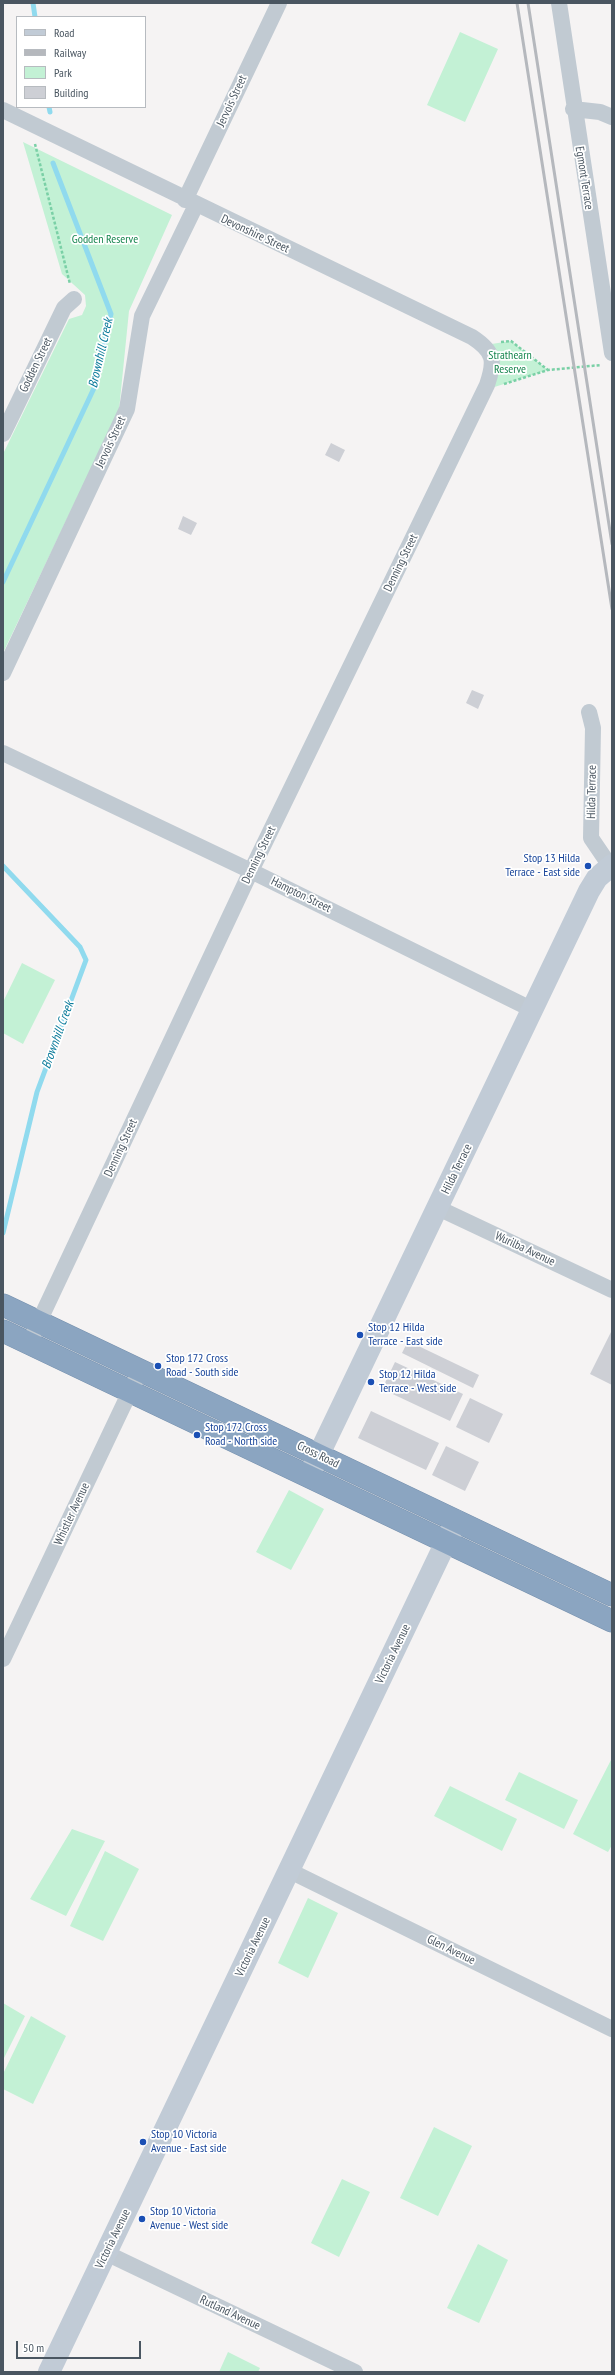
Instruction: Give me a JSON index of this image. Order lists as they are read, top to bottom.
{
  "streets": {
    "highway": ["Cross Road"],
    "main road": ["Hilda Terrace", "Victoria Avenue"],
    "street": [
      "Jervois Street",
      "Egmont Terrace",
      "Devonshire Street",
      "Godden Street",
      "Denning Street",
      "Hampton Street",
      "Wurilba Avenue",
      "Whistler Avenue",
      "Glen Avenue",
      "Rutland Avenue"
    ]
  },
  "crossings": [
    ["Jervois Street", "Devonshire Street"],
    ["Devonshire Street", "Denning Street"],
    ["Denning Street", "Hampton Street"],
    ["Denning Street", "Cross Road"],
    ["Hilda Terrace", "Hampton Street"],
    ["Hilda Terrace", "Wurilba Avenue"],
    ["Hilda Terrace", "Cross Road"],
    ["Cross Road", "Whistler Avenue"],
    ["Cross Road", "Victoria Avenue"],
    ["Victoria Avenue", "Glen Avenue"],
    ["Victoria Avenue", "Rutland Avenue"]
  ],
  "water": ["Brownhill Creek"],
  "parks": ["Godden Reserve", "Strathearn Reserve"],
  "places": [
    "Stop 13 Hilda Terrace - East side",
    "Stop 12 Hilda Terrace - East side",
    "Stop 172 Cross Road - South side",
    "Stop 12 Hilda Terrace - West side",
    "Stop 172 Cross Road - North side",
    "Stop 10 Victoria Avenue - East side",
    "Stop 10 Victoria Avenue - West side"
  ],
  "legend": [
    "Road",
    "Railway",
    "Park",
    "Building"
  ],
  "scale_bar": "50 m"
}
